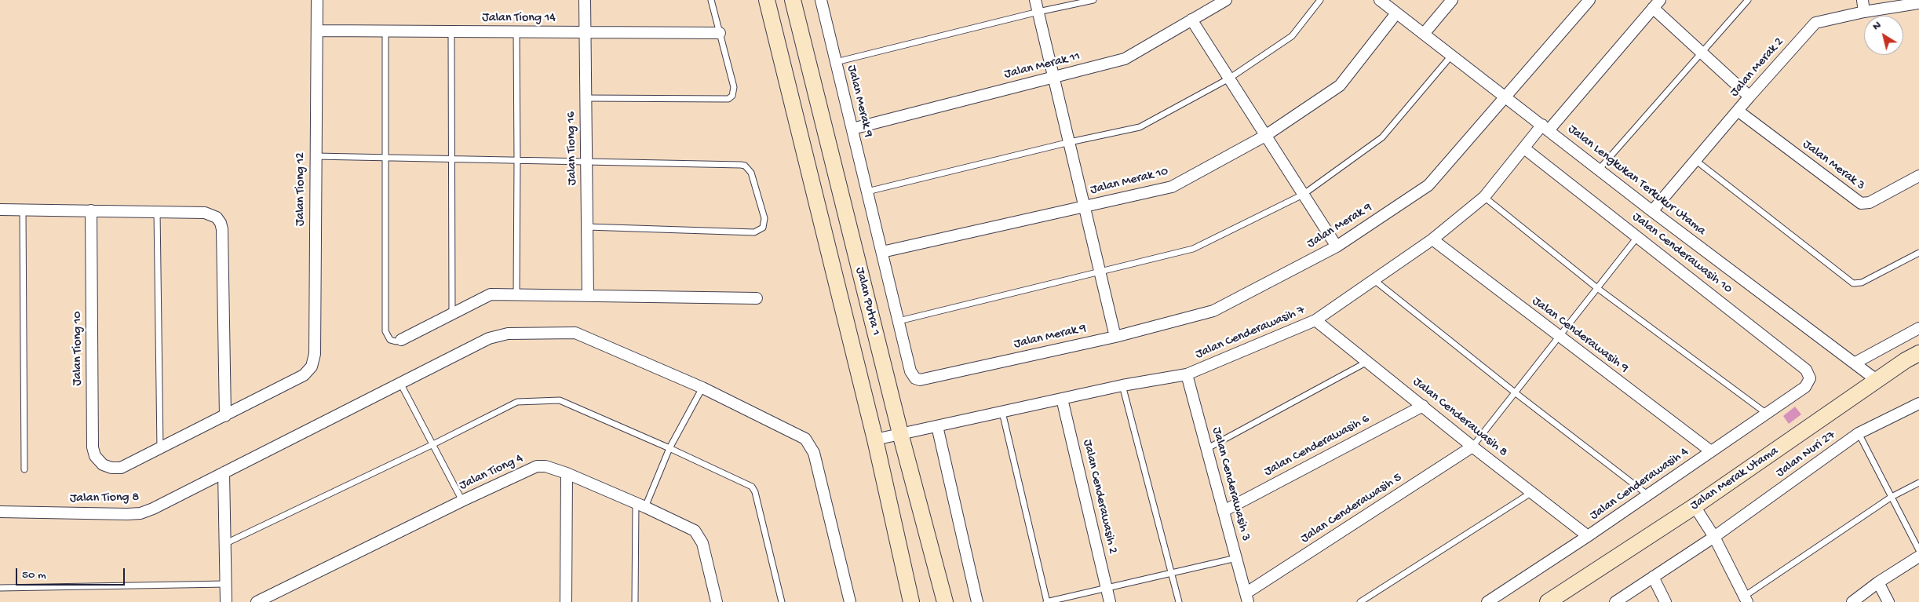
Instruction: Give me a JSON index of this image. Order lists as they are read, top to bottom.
{
  "streets": {
    "main road": ["Jalan Putra 1", "Jalan Merak Utama"],
    "street": [
      "Jalan Tiong 14",
      "Jalan Merak 11",
      "Jalan Merak 2",
      "Jalan Merak 9",
      "Jalan Tiong 16",
      "Jalan Merak 3",
      "Jalan Lengkukan Terkukur Utama",
      "Jalan Merak 10",
      "Jalan Tiong 12",
      "Jalan Cenderawasih 10",
      "Jalan Cenderawasih 7",
      "Jalan Cenderawasih 9",
      "Jalan Tiong 10",
      "Jalan Cenderawasih 8",
      "Jalan Cenderawasih 6",
      "Jalan Nuri 27",
      "Jalan Tiong 4",
      "Jalan Cenderawasih 3",
      "Jalan Cenderawasih 4",
      "Jalan Cenderawasih 2",
      "Jalan Tiong 8",
      "Jalan Cenderawasih 5"
    ]
  },
  "crossings": [
    ["Jalan Tiong 14", "Jalan Tiong 16"],
    ["Jalan Tiong 14", "Jalan Tiong 12"],
    ["Jalan Merak 11", "Jalan Merak 9"],
    ["Jalan Merak 2", "Jalan Merak 3"],
    ["Jalan Merak 2", "Jalan Lengkukan Terkukur Utama"],
    ["Jalan Merak 9", "Jalan Lengkukan Terkukur Utama"],
    ["Jalan Merak 9", "Jalan Merak 10"],
    ["Jalan Lengkukan Terkukur Utama", "Jalan Merak 10"],
    ["Jalan Lengkukan Terkukur Utama", "Jalan Cenderawasih 7"],
    ["Jalan Lengkukan Terkukur Utama", "Jalan Merak Utama"],
    ["Jalan Cenderawasih 10", "Jalan Cenderawasih 7"],
    ["Jalan Cenderawasih 10", "Jalan Cenderawasih 4"],
    ["Jalan Putra 1", "Jalan Cenderawasih 7"],
    ["Jalan Cenderawasih 7", "Jalan Cenderawasih 9"],
    ["Jalan Cenderawasih 7", "Jalan Cenderawasih 8"],
    ["Jalan Cenderawasih 7", "Jalan Cenderawasih 3"],
    ["Jalan Cenderawasih 7", "Jalan Cenderawasih 2"],
    ["Jalan Cenderawasih 9", "Jalan Cenderawasih 4"],
    ["Jalan Cenderawasih 8", "Jalan Cenderawasih 6"],
    ["Jalan Cenderawasih 8", "Jalan Cenderawasih 4"],
    ["Jalan Cenderawasih 8", "Jalan Cenderawasih 5"],
    ["Jalan Cenderawasih 6", "Jalan Cenderawasih 3"],
    ["Jalan Cenderawasih 3", "Jalan Cenderawasih 5"]
  ],
  "scale_bar": "50 m",
  "north": "top left"
}
